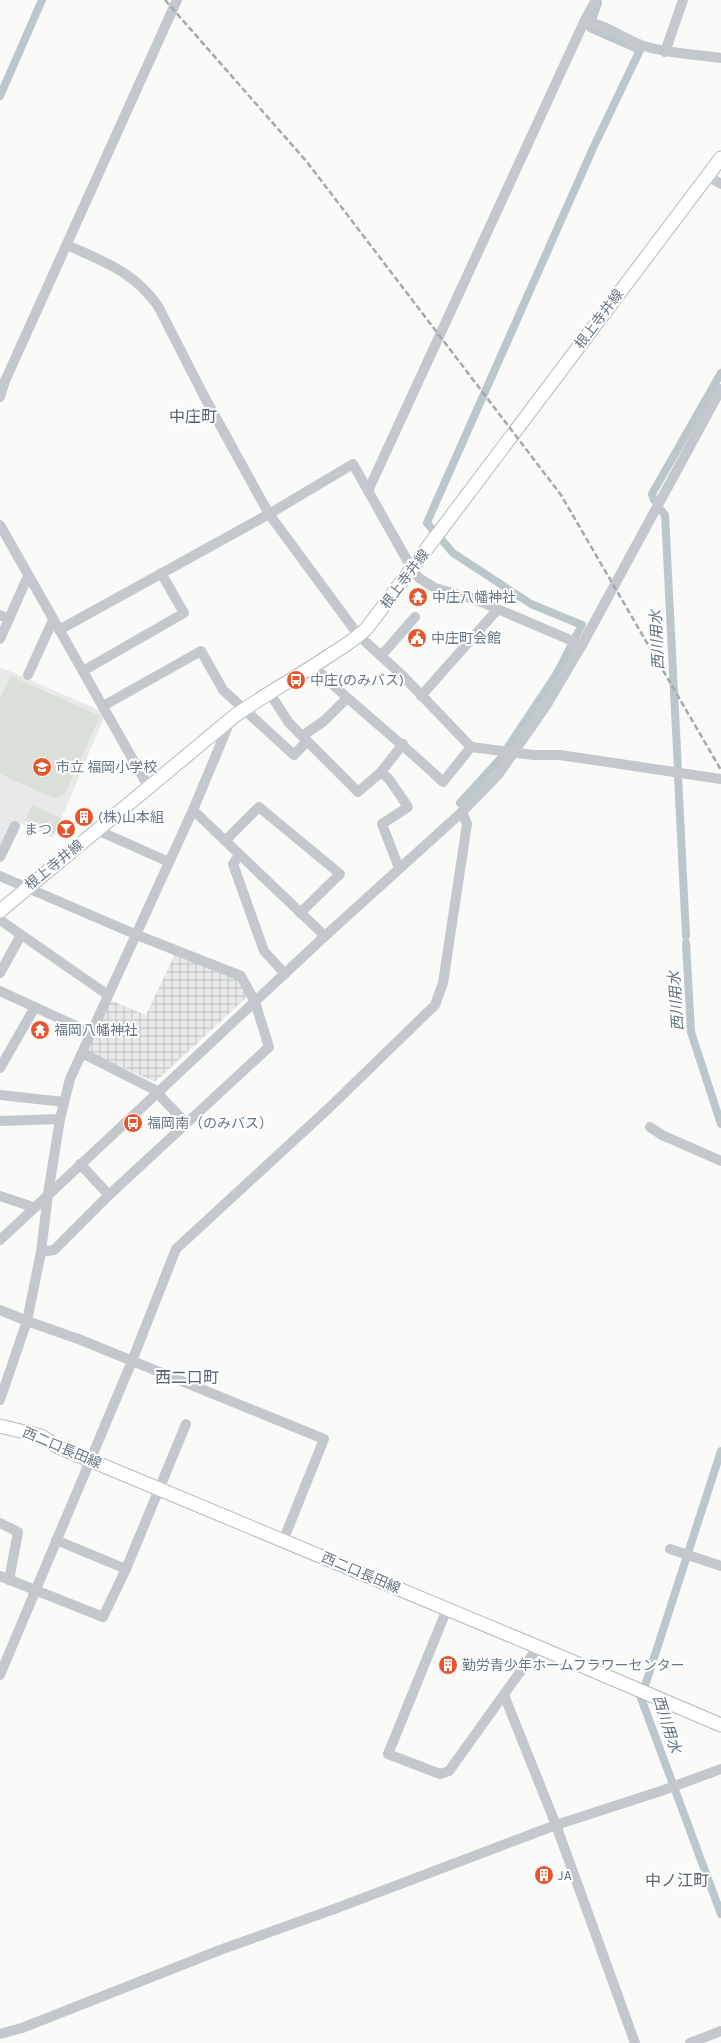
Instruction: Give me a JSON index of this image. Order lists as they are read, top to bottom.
{
  "streets": {
    "main road": ["根上寺井線", "西二口長田線"]
  },
  "districts": ["中庄町", "西二口町", "中ノ江町"],
  "water": ["西川用水"],
  "places": {
    "temple": ["中庄八幡神社", "福岡八幡神社"],
    "public building": ["中庄町会館"],
    "bus stop": ["中庄(のみバス)", "福岡南（のみバス）"],
    "school or university": ["市立 福岡小学校"],
    "building": ["(株)山本組", "勤労青少年ホームフラワーセンター", "JA"],
    "bar": ["まつ"]
  }
}
